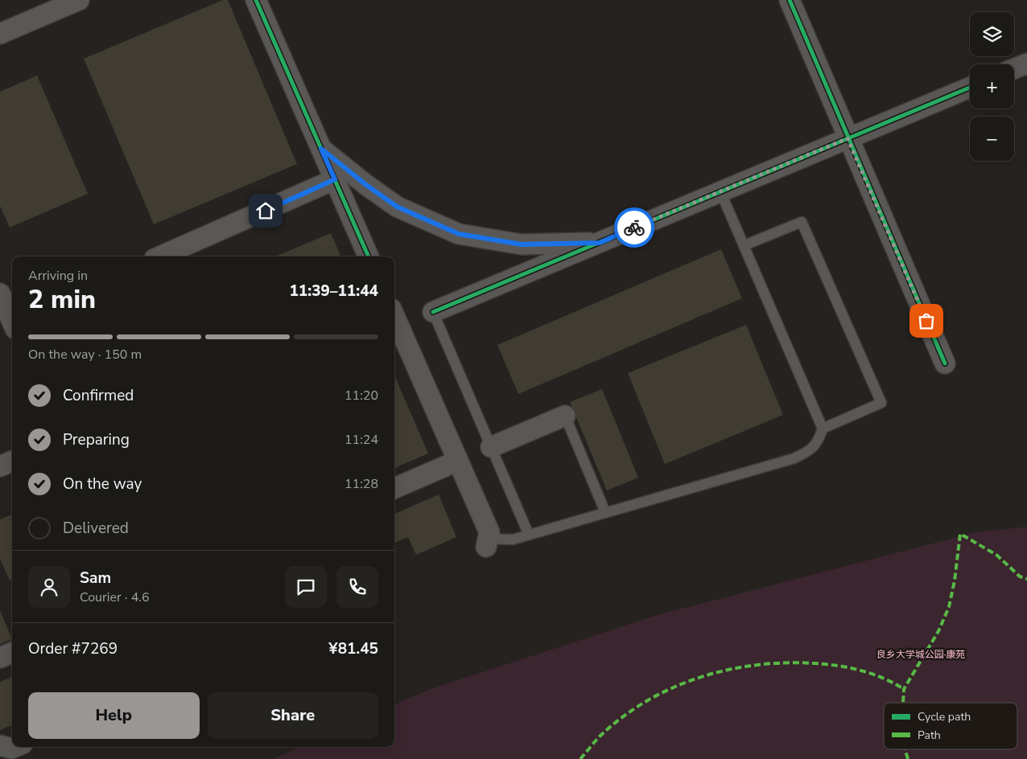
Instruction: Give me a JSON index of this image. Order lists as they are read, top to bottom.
{
  "parks": ["良乡大学城公园·康苑"],
  "legend": ["Cycle path", "Path"],
  "page": {
    "map_buttons": ["+", "−"],
    "heading": ["2 min", "Arriving in", "11:39–11:44"],
    "panel": [
      "Sam",
      "Courier · 4.6",
      "Order #7269",
      "¥81.45"
    ],
    "bar": "On the way · 150 m",
    "list": [
      ["Confirmed", "11:20"],
      ["Preparing", "11:24"],
      ["On the way", "11:28"],
      "Delivered"
    ],
    "buttons": ["Help", "Share"]
  }
}
